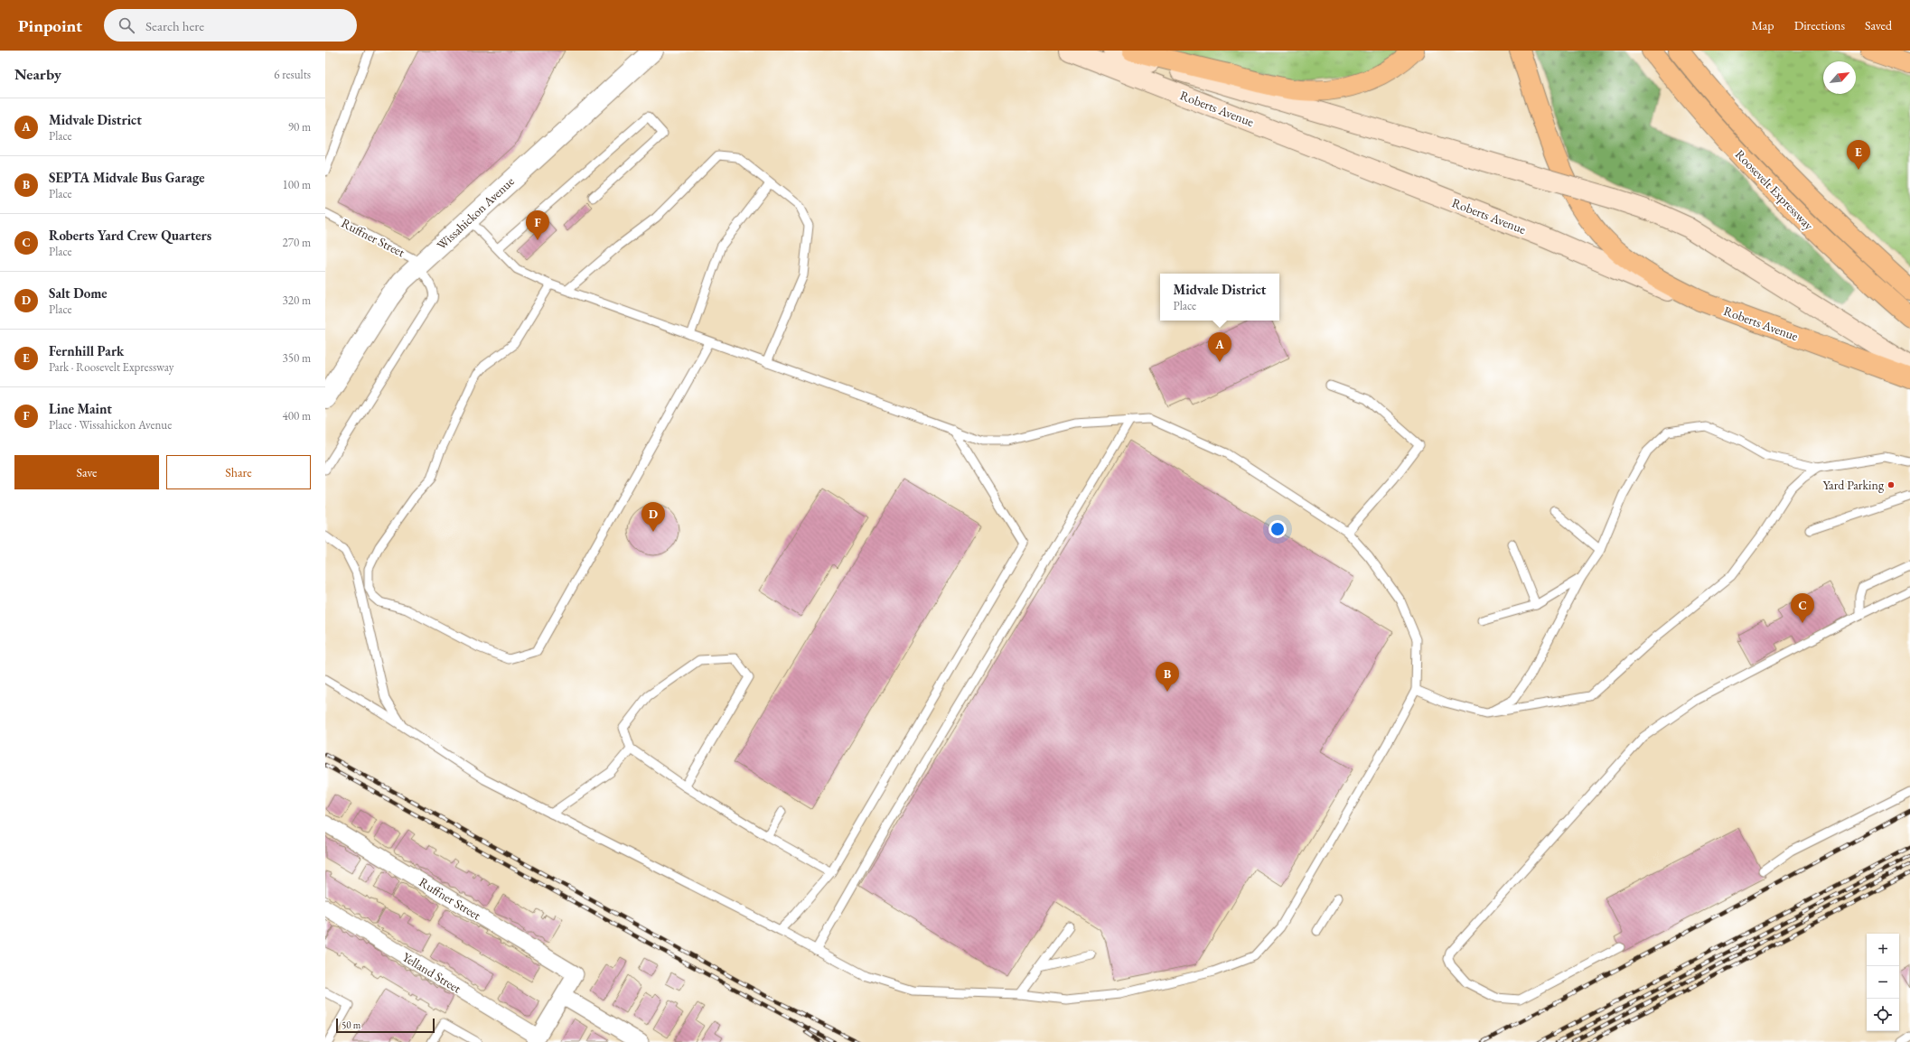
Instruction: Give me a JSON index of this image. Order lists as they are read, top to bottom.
{
  "streets": {
    "main road": ["Roberts Avenue", "Roosevelt Expressway"],
    "street": ["Wissahickon Avenue", "Ruffner Street", "Yelland Street"]
  },
  "crossings": [
    ["Wissahickon Avenue", "Ruffner Street"]
  ],
  "places": ["Yard Parking"],
  "scale_bar": "50 m",
  "north": "top right",
  "page": {
    "header": "Pinpoint",
    "search": "Search here",
    "nav": ["Map", "Directions", "Saved"],
    "heading": ["Nearby", "6 results"],
    "list": [
      {
        "mark": "A",
        "name": "Midvale District",
        "note": "Place",
        "value": "90 m"
      },
      {
        "mark": "B",
        "name": "SEPTA Midvale Bus Garage",
        "note": "Place",
        "value": "100 m"
      },
      {
        "mark": "C",
        "name": "Roberts Yard Crew Quarters",
        "note": "Place",
        "value": "270 m"
      },
      {
        "mark": "D",
        "name": "Salt Dome",
        "note": "Place",
        "value": "320 m"
      },
      {
        "mark": "E",
        "name": "Fernhill Park",
        "note": "Park · Roosevelt Expressway",
        "value": "350 m"
      },
      {
        "mark": "F",
        "name": "Line Maint",
        "note": "Place · Wissahickon Avenue",
        "value": "400 m"
      }
    ],
    "pins": [
      "E",
      "F",
      "A",
      "D",
      "C",
      "B"
    ],
    "popup": ["Midvale District", "Place"],
    "buttons": ["Save", "Share"],
    "map_buttons": ["+", "−"],
    "scale": "50 m"
  }
}
